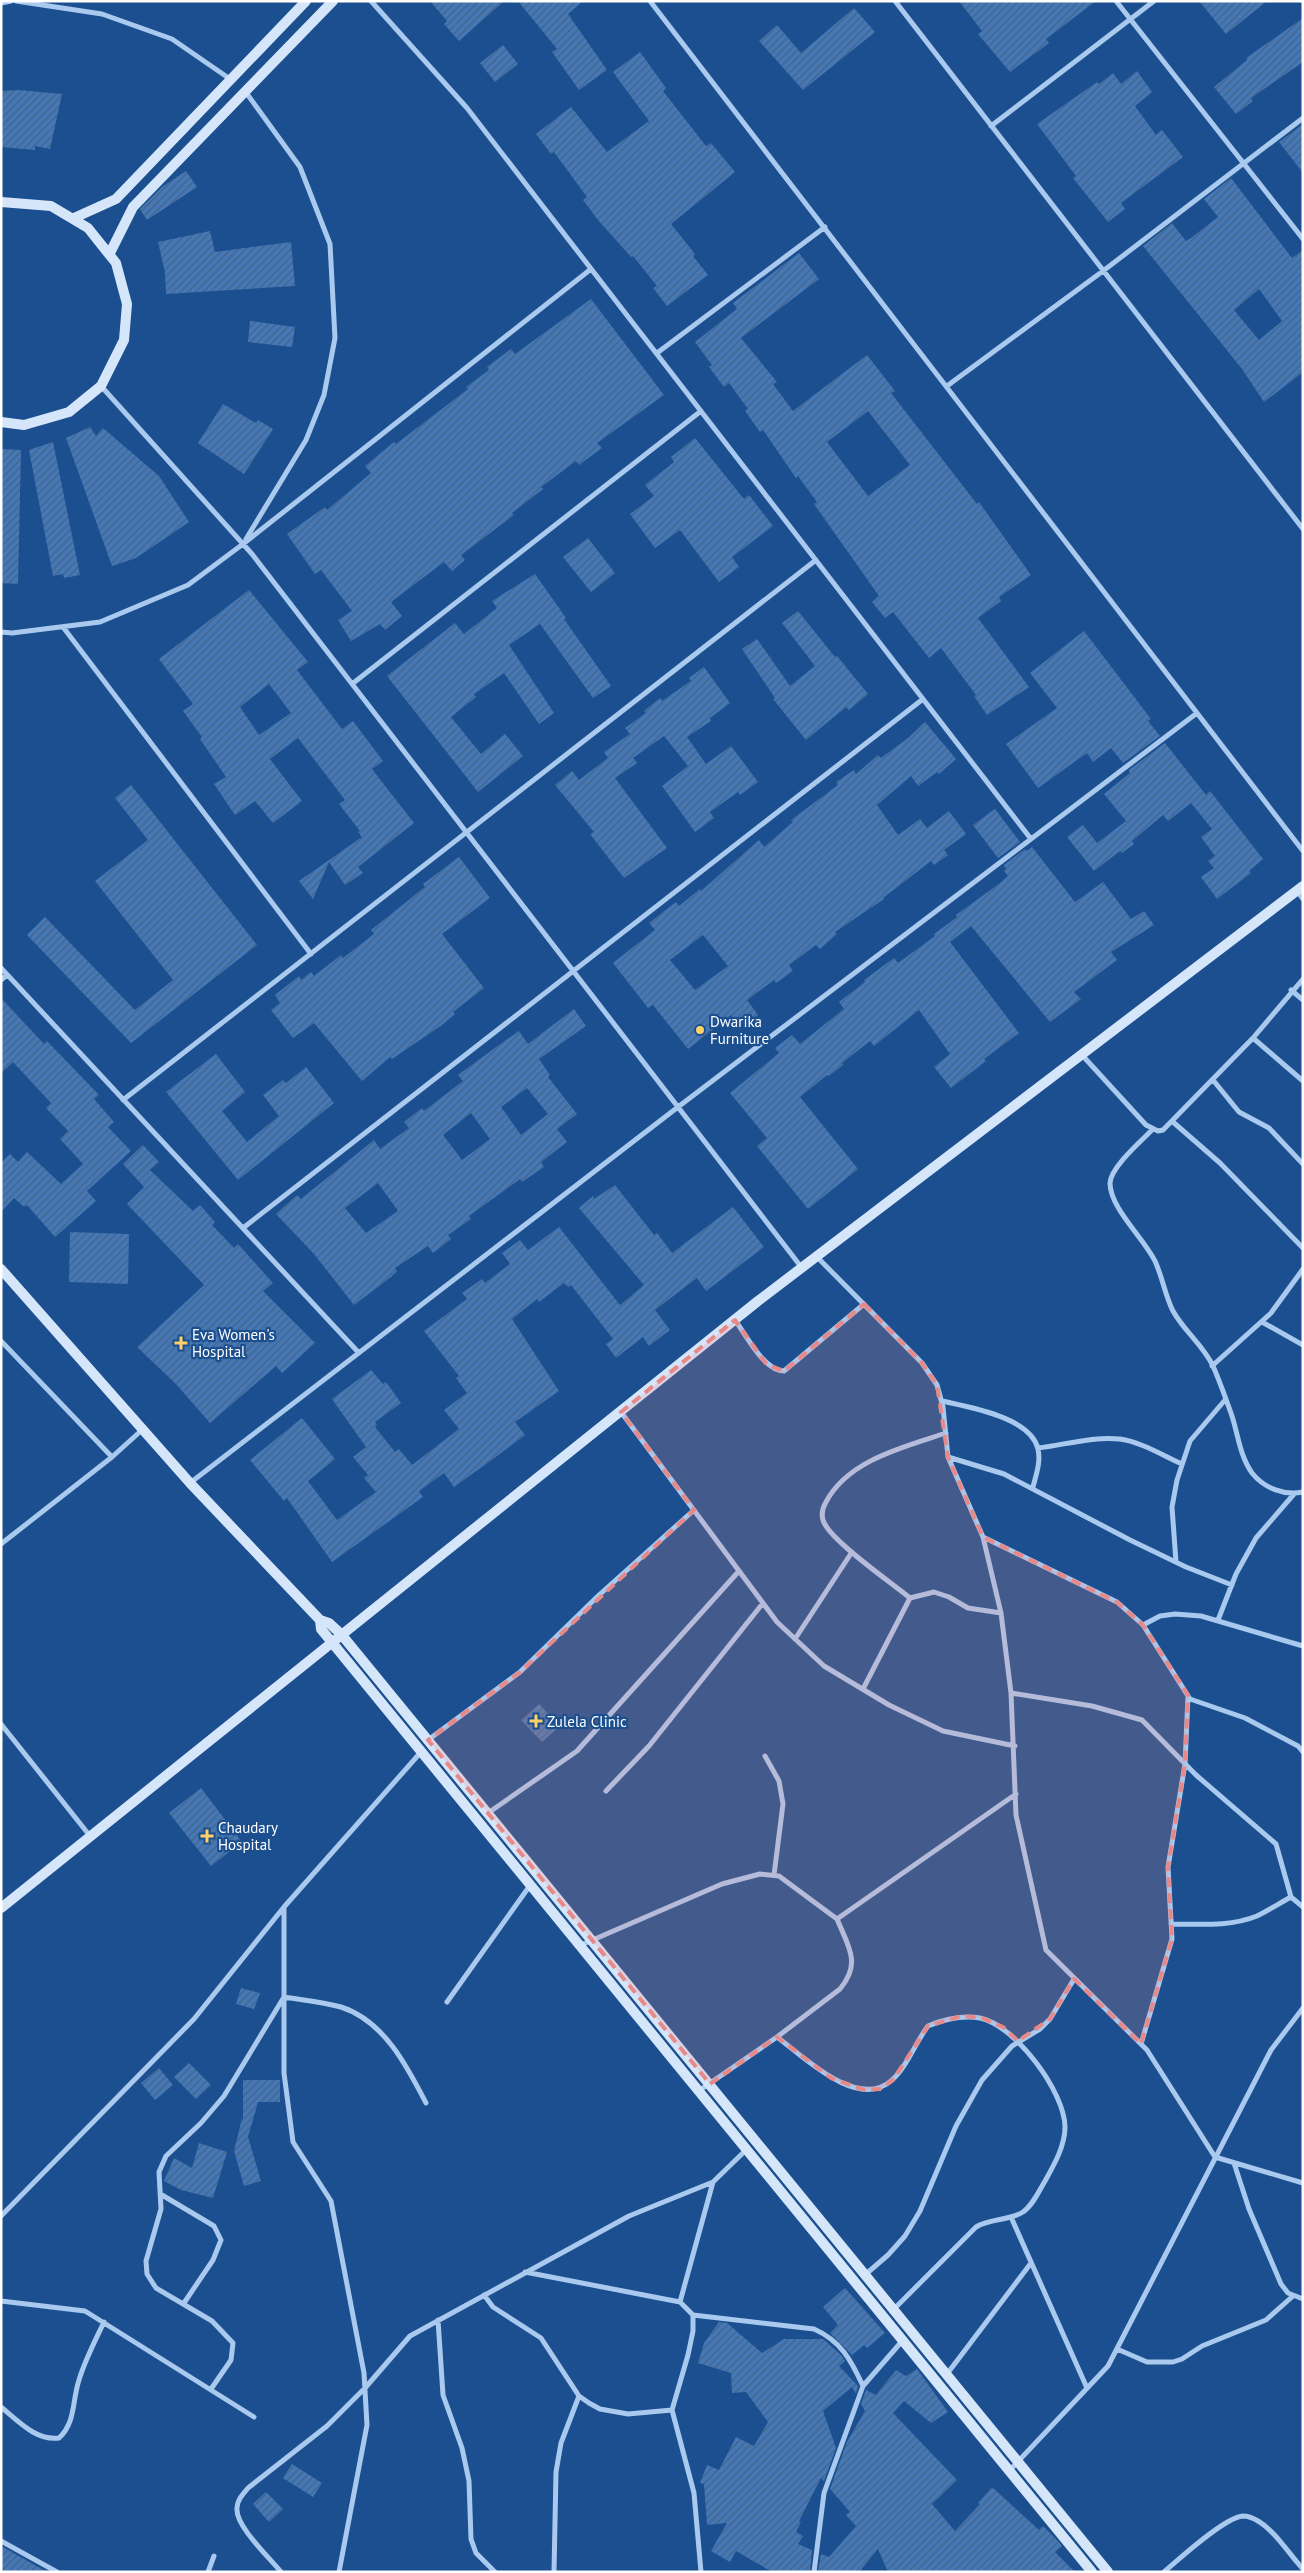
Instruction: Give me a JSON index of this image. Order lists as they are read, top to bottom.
{
  "places": {
    "other": ["Dwarika Furniture"],
    "health": ["Eva Women's Hospital", "Zulela Clinic", "Chaudary Hospital"]
  }
}
